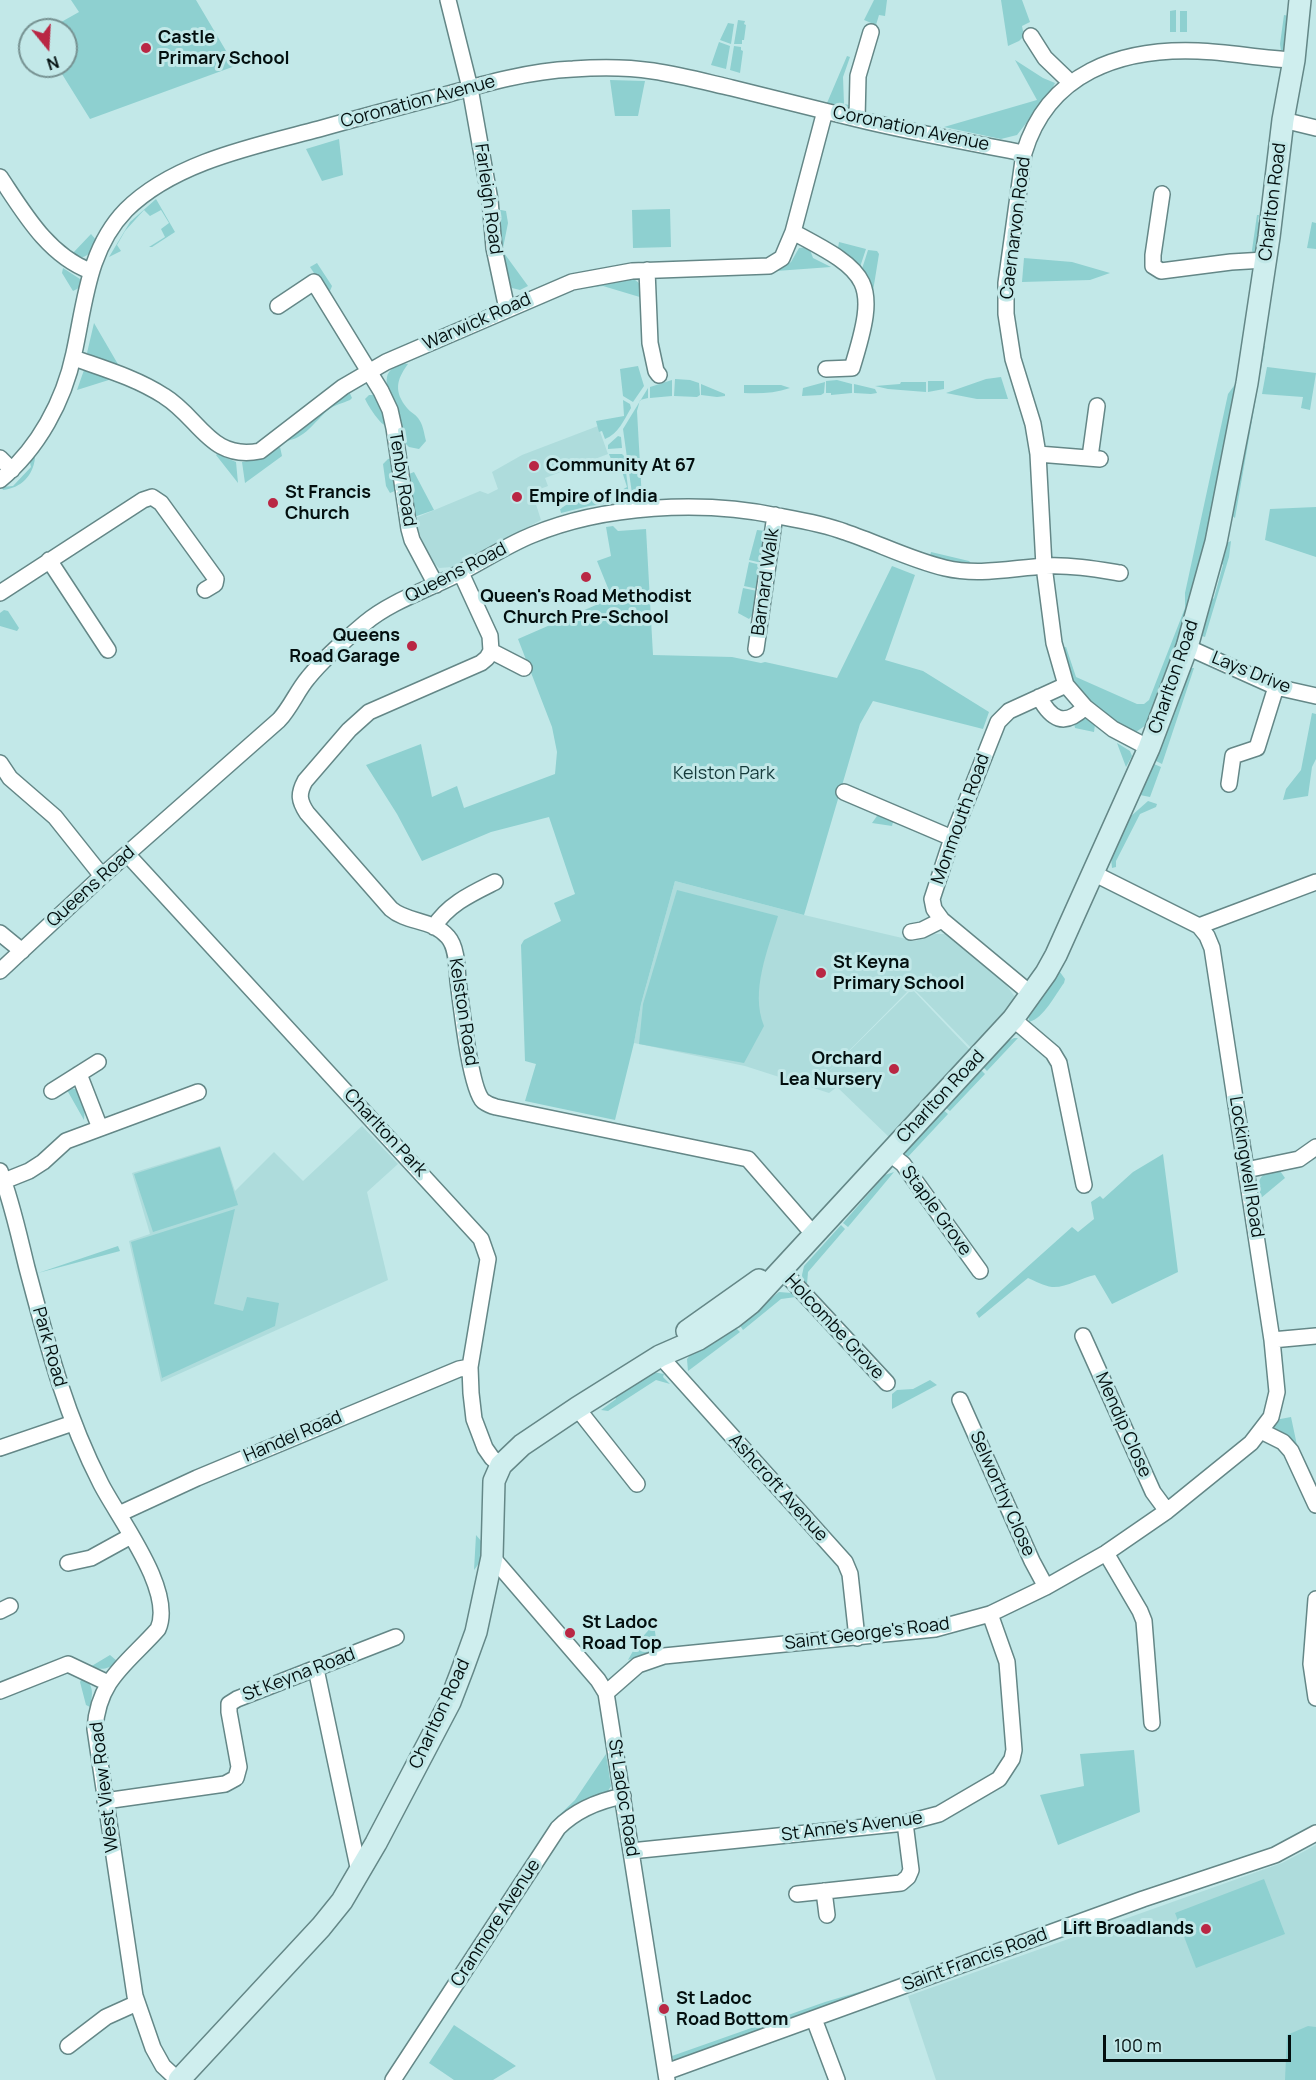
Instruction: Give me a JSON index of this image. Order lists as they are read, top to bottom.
{
  "streets": {
    "street": [
      "Coronation Avenue",
      "Farleigh Road",
      "Charlton Road",
      "Caernarvon Road",
      "Warwick Road",
      "Tenby Road",
      "Queens Road",
      "Barnard Walk",
      "Lays Drive",
      "Monmouth Road",
      "Kelston Road",
      "Charlton Park",
      "Lockingwell Road",
      "Staple Grove",
      "Holcombe Grove",
      "Park Road",
      "Mendip Close",
      "Handel Road",
      "Ashcroft Avenue",
      "Selworthy Close",
      "Saint George's Road",
      "St Keyna Road",
      "West View Road",
      "St Ladoc Road",
      "St Anne's Avenue",
      "Cranmore Avenue",
      "Saint Francis Road"
    ]
  },
  "crossings": [
    ["Coronation Avenue", "Farleigh Road"],
    ["Coronation Avenue", "Caernarvon Road"],
    ["Coronation Avenue", "Warwick Road"],
    ["Farleigh Road", "Warwick Road"],
    ["Charlton Road", "Caernarvon Road"],
    ["Charlton Road", "Lays Drive"],
    ["Charlton Road", "Kelston Road"],
    ["Charlton Road", "Charlton Park"],
    ["Charlton Road", "Staple Grove"],
    ["Charlton Road", "Holcombe Grove"],
    ["Charlton Road", "Ashcroft Avenue"],
    ["Charlton Road", "West View Road"],
    ["Charlton Road", "St Ladoc Road"],
    ["Caernarvon Road", "Queens Road"],
    ["Caernarvon Road", "Monmouth Road"],
    ["Warwick Road", "Tenby Road"],
    ["Tenby Road", "Queens Road"],
    ["Queens Road", "Barnard Walk"],
    ["Queens Road", "Charlton Park"],
    ["Charlton Park", "Handel Road"],
    ["Lockingwell Road", "Saint George's Road"],
    ["Park Road", "Handel Road"],
    ["Park Road", "West View Road"],
    ["Mendip Close", "Saint George's Road"],
    ["Handel Road", "West View Road"],
    ["Ashcroft Avenue", "Saint George's Road"],
    ["Selworthy Close", "Saint George's Road"],
    ["Saint George's Road", "St Ladoc Road"],
    ["Saint George's Road", "St Anne's Avenue"],
    ["St Keyna Road", "West View Road"],
    ["St Ladoc Road", "St Anne's Avenue"],
    ["St Ladoc Road", "Cranmore Avenue"],
    ["St Ladoc Road", "Saint Francis Road"]
  ],
  "parks": ["Kelston Park"],
  "places": [
    "Castle Primary School",
    "Community At 67",
    "Empire of India",
    "St Francis Church",
    "Queen's Road Methodist Church Pre-School",
    "Queens Road Garage",
    "St Keyna Primary School",
    "Orchard Lea Nursery",
    "St Ladoc Road Top",
    "Lift Broadlands",
    "St Ladoc Road Bottom"
  ],
  "scale_bar": "100 m",
  "north": "bottom"
}
